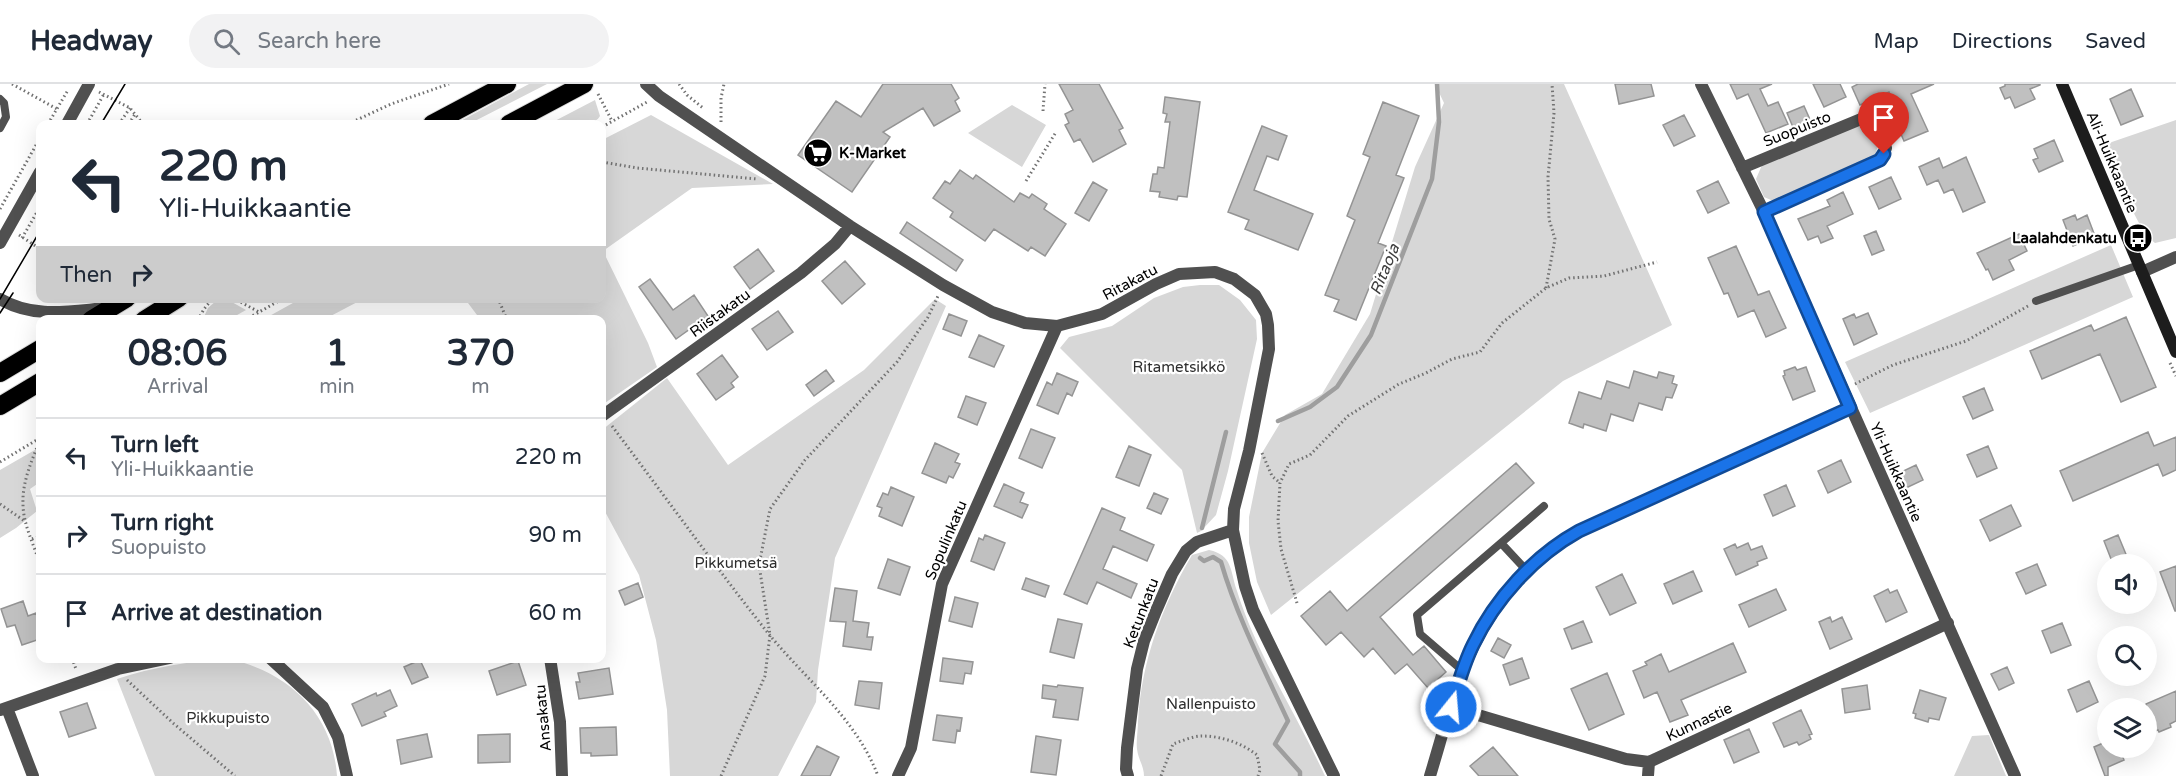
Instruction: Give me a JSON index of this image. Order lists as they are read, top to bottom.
{
  "streets": {
    "street": [
      "Suopuisto",
      "Ali-Huikkaantie",
      "Ritakatu",
      "Riistakatu",
      "Yli-Huikkaantie",
      "Sopulinkatu",
      "Ketunkatu",
      "Ansakatu",
      "Kunnastie"
    ]
  },
  "crossings": [
    ["Suopuisto", "Yli-Huikkaantie"],
    ["Ritakatu", "Riistakatu"],
    ["Ritakatu", "Sopulinkatu"],
    ["Ritakatu", "Ketunkatu"],
    ["Yli-Huikkaantie", "Kunnastie"]
  ],
  "water": ["Ritaoja"],
  "parks": [
    "Ritametsikkö",
    "Pikkumetsä",
    "Nallenpuisto",
    "Pikkupuisto"
  ],
  "places": {
    "supermarket": ["K-Market"],
    "bus stop": ["Laalahdenkatu"]
  },
  "page": {
    "header": "Headway",
    "search": "Search here",
    "nav": ["Map", "Directions", "Saved"],
    "turn": ["220 m", "Yli-Huikkaantie"],
    "then": "Then",
    "eta": [
      "08:06",
      "Arrival",
      "1",
      "min",
      "370",
      "m"
    ],
    "list": [
      {
        "name": "Turn left",
        "note": "Yli-Huikkaantie",
        "value": "220 m"
      },
      {
        "name": "Turn right",
        "note": "Suopuisto",
        "value": "90 m"
      },
      {
        "name": "Arrive at destination",
        "value": "60 m"
      }
    ]
  }
}
